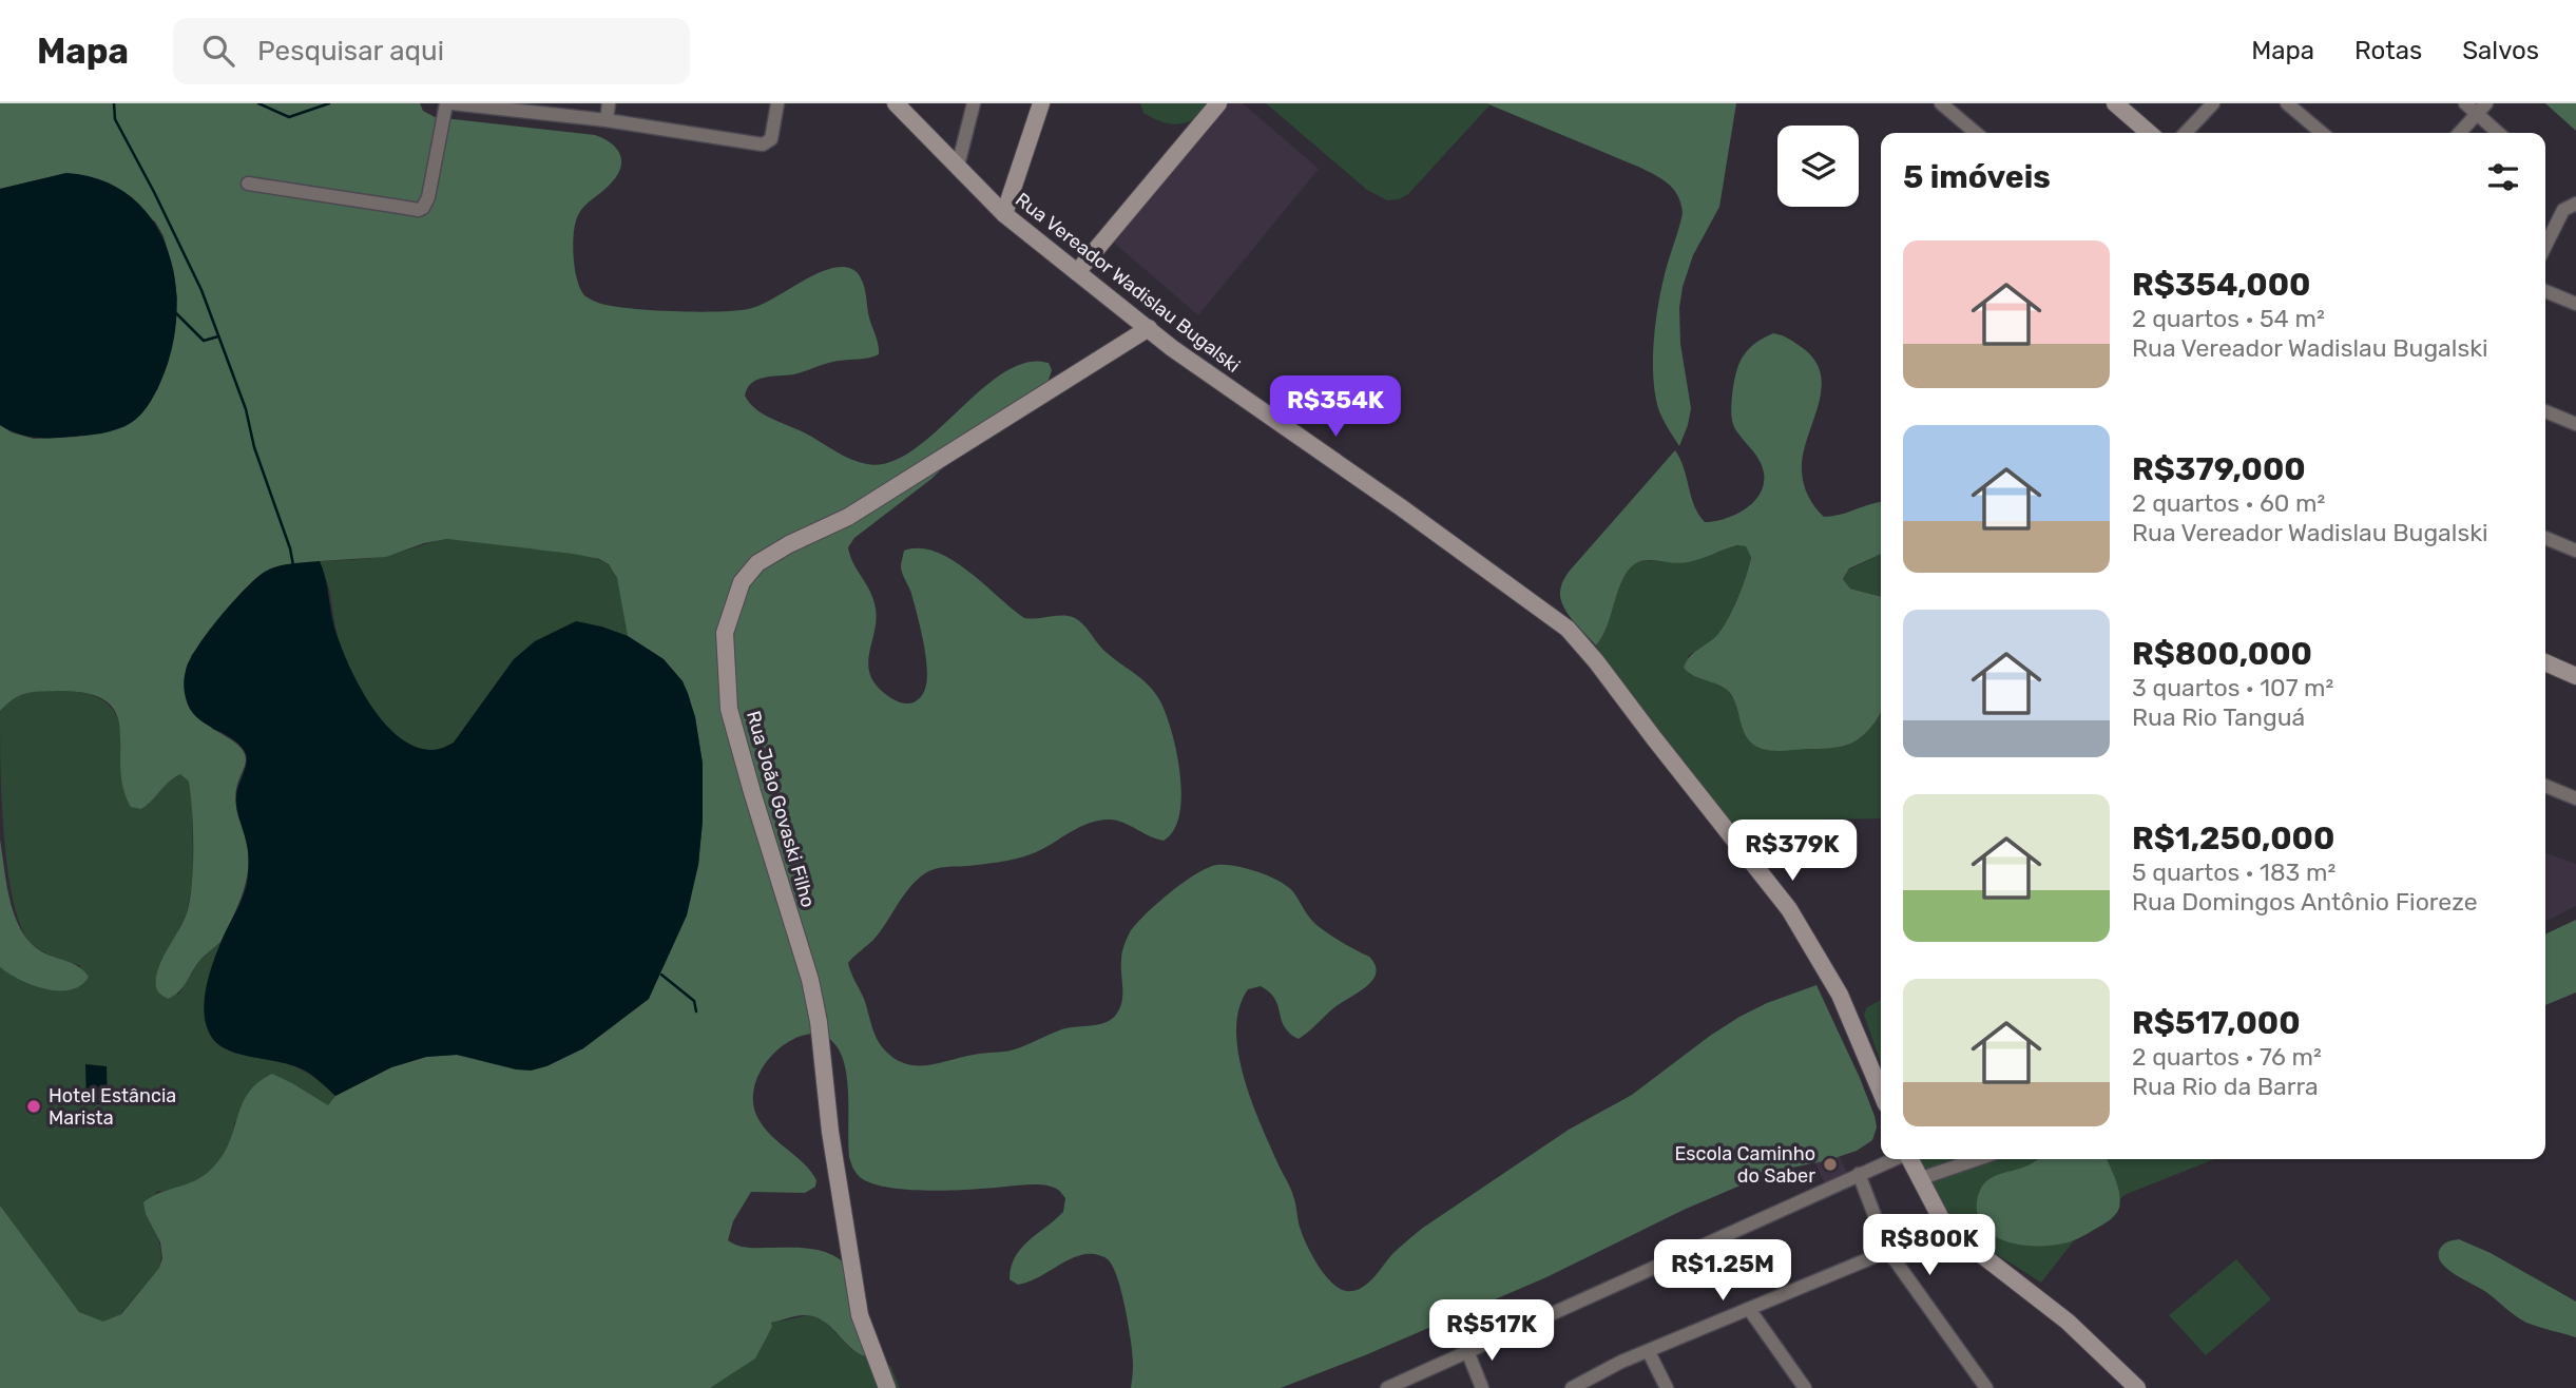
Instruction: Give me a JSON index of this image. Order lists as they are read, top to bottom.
{
  "streets": {
    "main road": ["Rua Vereador Wadislau Bugalski", "Rua João Govaski Filho"]
  },
  "crossings": [
    ["Rua Vereador Wadislau Bugalski", "Rua João Govaski Filho"]
  ],
  "places": ["Hotel Estância Marista", "Escola Caminho do Saber"],
  "page": {
    "header": "Mapa",
    "search": "Pesquisar aqui",
    "nav": ["Mapa", "Rotas", "Salvos"],
    "heading": "5 imóveis",
    "list": [
      {
        "name": "R$354,000",
        "note": "2 quartos · 54 m² · Rua Vereador Wadislau Bugalski"
      },
      {
        "name": "R$379,000",
        "note": "2 quartos · 60 m² · Rua Vereador Wadislau Bugalski"
      },
      {
        "name": "R$800,000",
        "note": "3 quartos · 107 m² · Rua Rio Tanguá"
      },
      {
        "name": "R$1,250,000",
        "note": "5 quartos · 183 m² · Rua Domingos Antônio Fioreze"
      },
      {
        "name": "R$517,000",
        "note": "2 quartos · 76 m² · Rua Rio da Barra"
      }
    ],
    "price": [
      "R$354K",
      "R$379K",
      "R$800K",
      "R$1.25M",
      "R$517K"
    ]
  }
}
